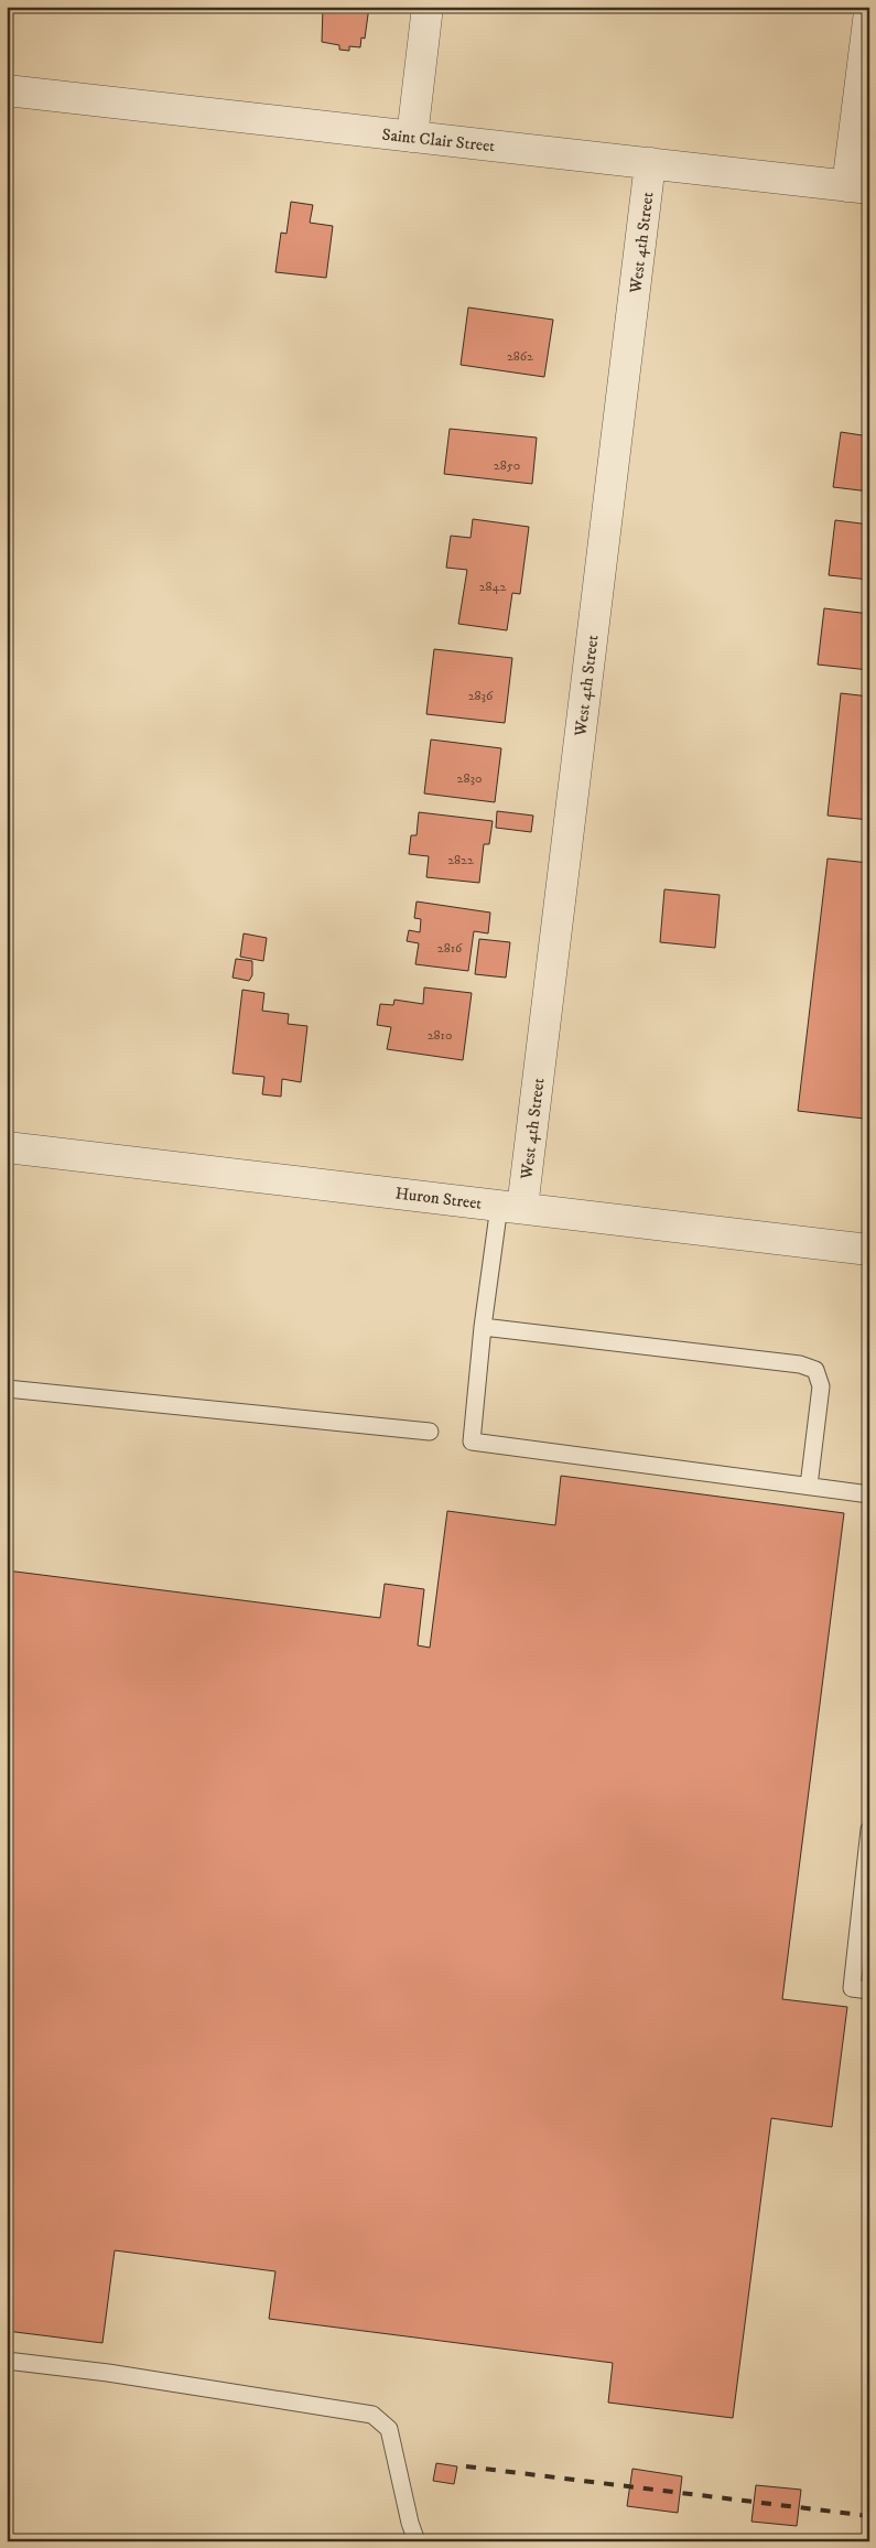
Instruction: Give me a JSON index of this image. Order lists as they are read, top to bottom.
{
  "streets": {
    "street": ["Saint Clair Street", "West 4th Street", "Huron Street"]
  },
  "crossings": [
    ["Saint Clair Street", "West 4th Street"],
    ["West 4th Street", "Huron Street"]
  ],
  "house_numbers": [
    "2862",
    "2850",
    "2842",
    "2836",
    "2830",
    "2822",
    "2816",
    "2810"
  ]
}
